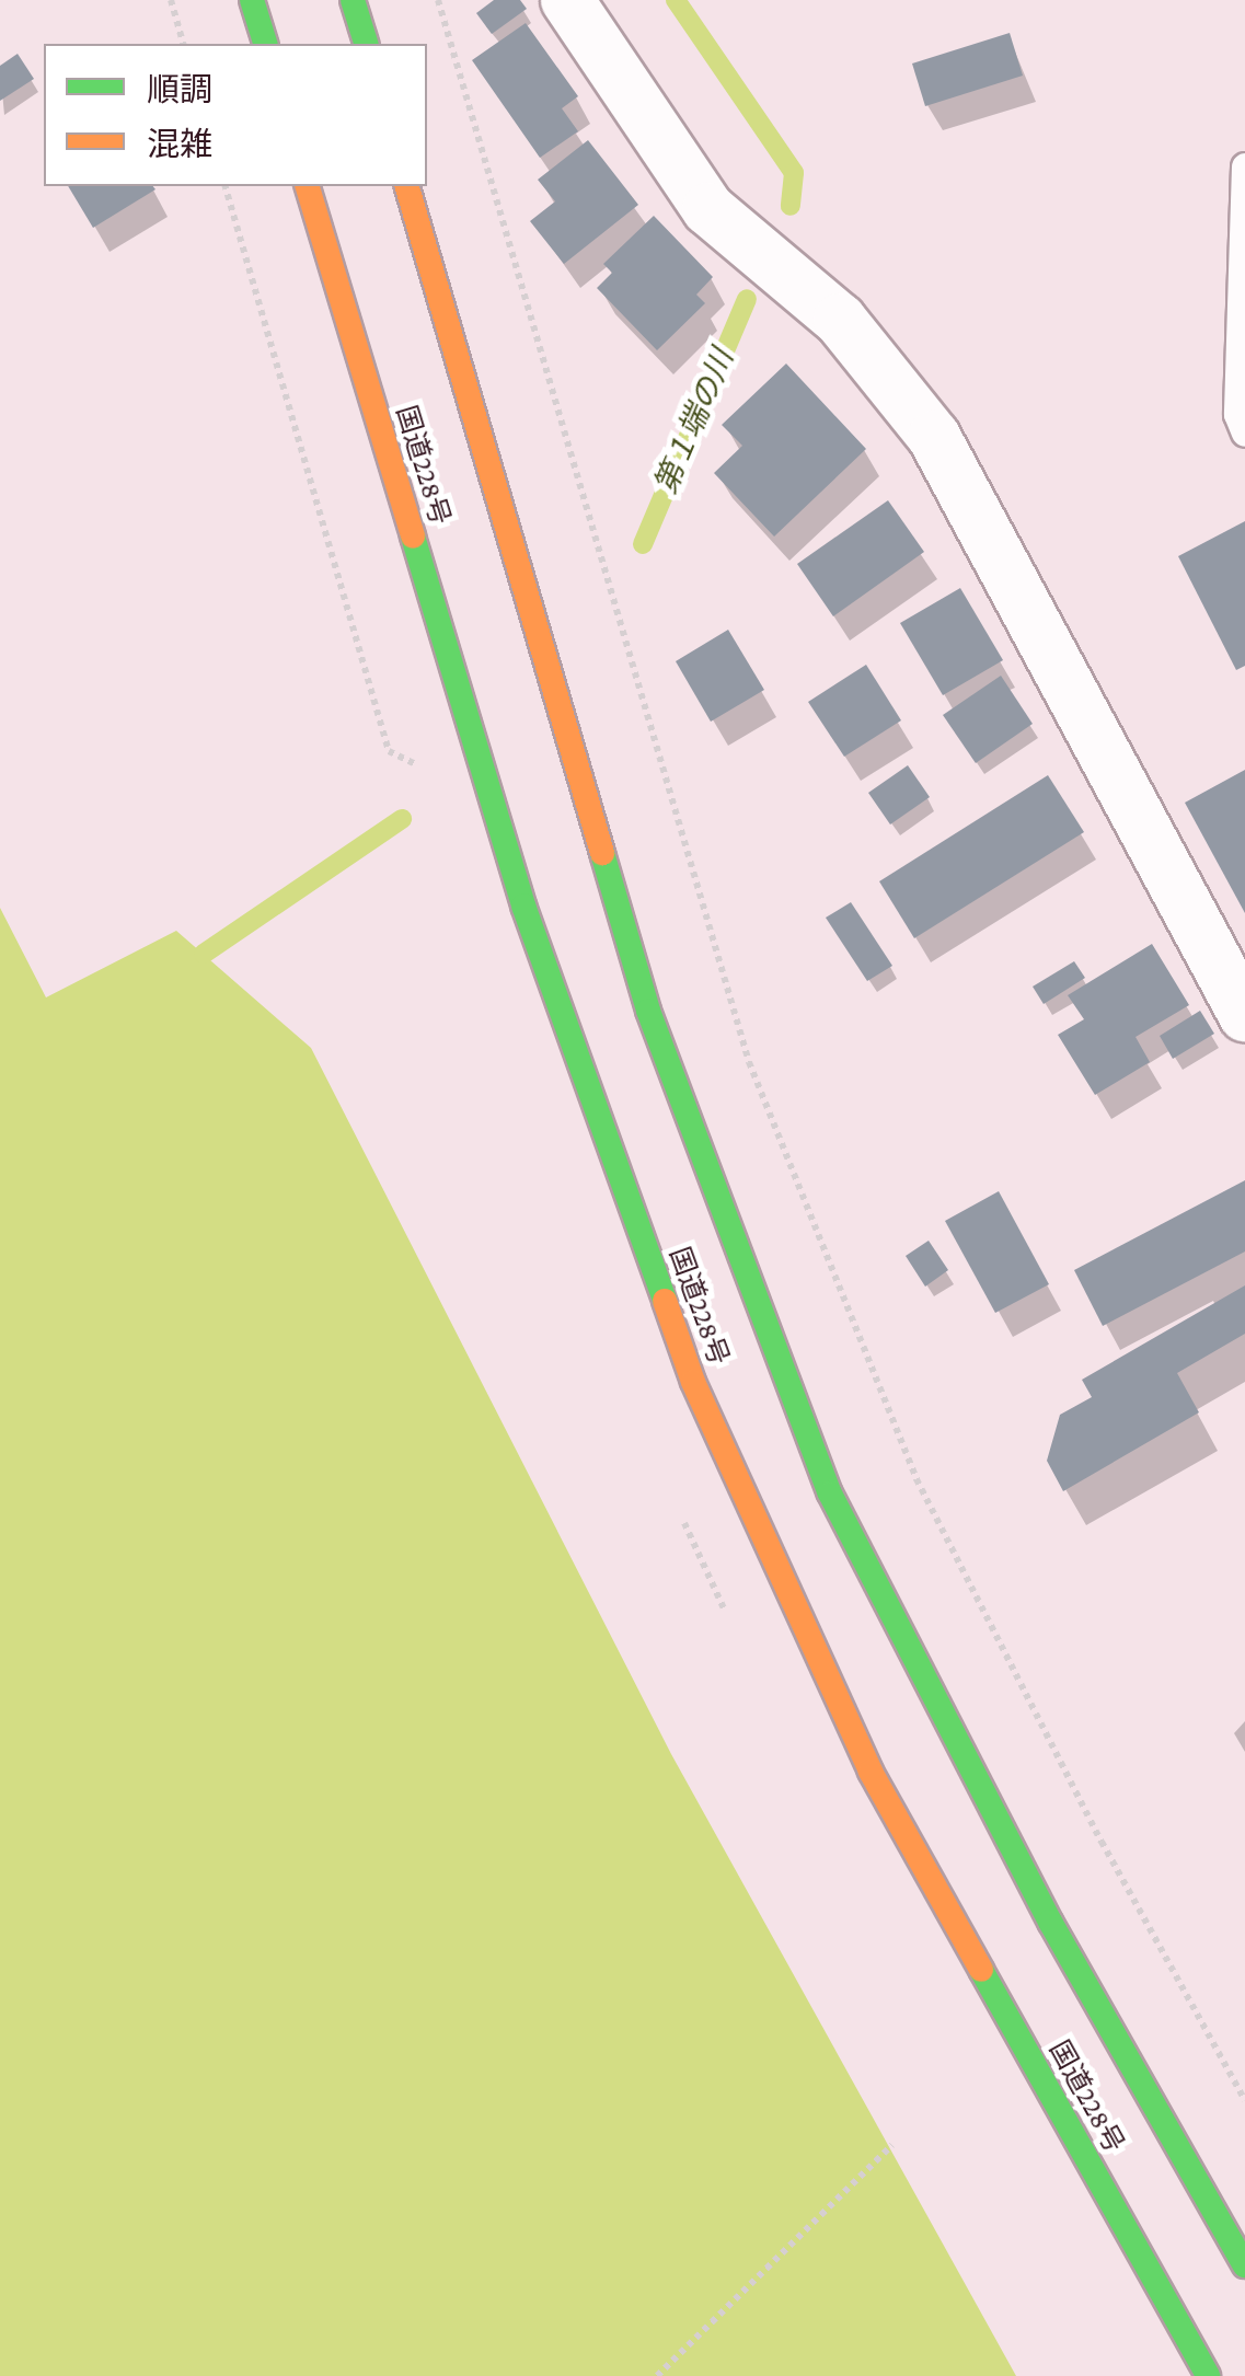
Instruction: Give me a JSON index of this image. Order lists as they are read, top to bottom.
{
  "streets": {
    "highway": ["国道228号"]
  },
  "water": ["第１端の川"],
  "legend": ["順調", "混雑"]
}
